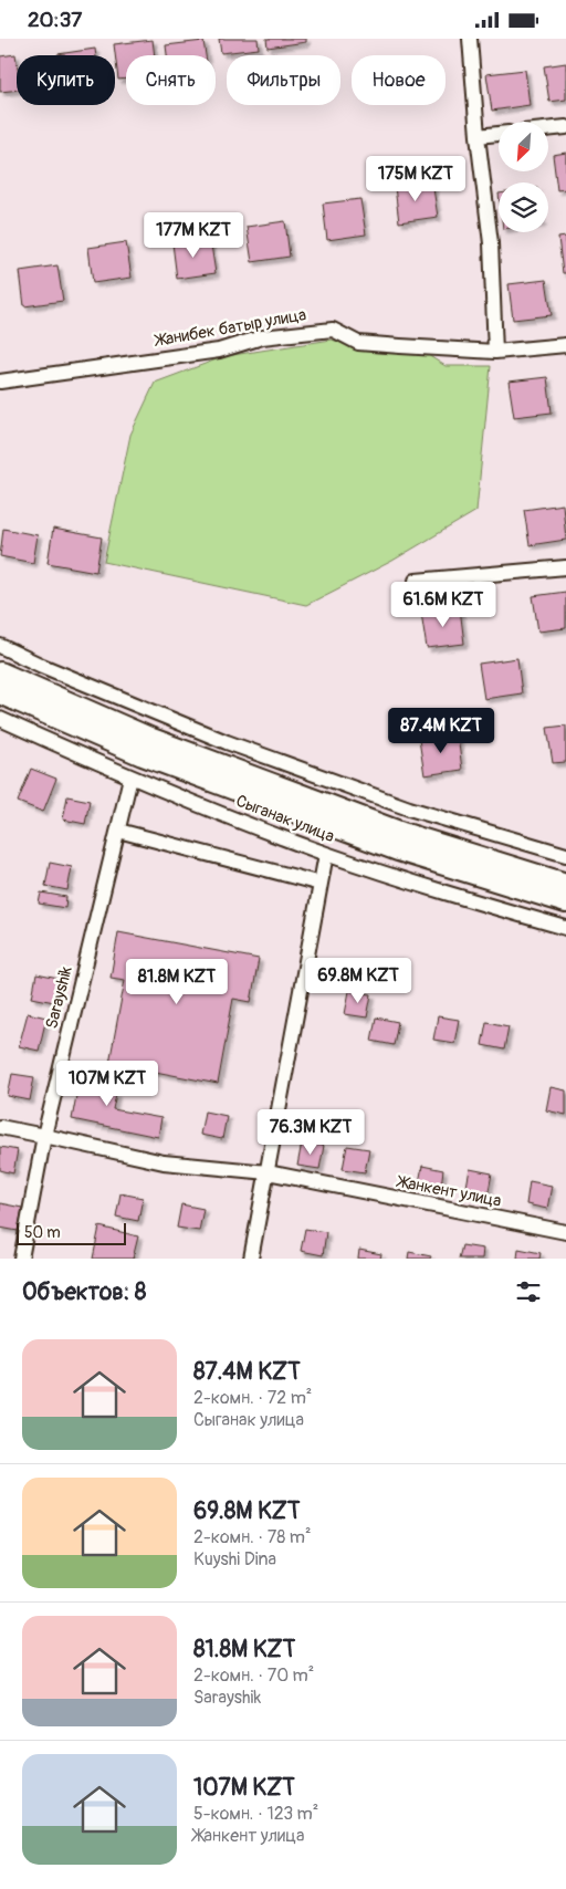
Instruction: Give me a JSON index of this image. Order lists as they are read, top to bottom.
{
  "streets": {
    "street": [
      "Жанибек батыр улица",
      "Сыганак улица",
      "Sarayshik",
      "Жанкент улица"
    ]
  },
  "crossings": [
    ["Сыганак улица", "Sarayshik"],
    ["Sarayshik", "Жанкент улица"]
  ],
  "scale_bar": "50 m",
  "north": "bottom left",
  "page": {
    "status": "20:37",
    "chip": [
      "Купить",
      "Снять",
      "Фильтры",
      "Новое"
    ],
    "price": [
      "175M KZT",
      "177M KZT",
      "61.6M KZT",
      "87.4M KZT",
      "69.8M KZT",
      "81.8M KZT",
      "107M KZT",
      "76.3M KZT"
    ],
    "scale": "50 m",
    "heading": "Объектов: 8",
    "list": [
      {
        "name": "87.4M KZT",
        "note": "2-комн. · 72 m² · Сыганак улица"
      },
      {
        "name": "69.8M KZT",
        "note": "2-комн. · 78 m² · Kuyshi Dina"
      },
      {
        "name": "81.8M KZT",
        "note": "2-комн. · 70 m² · Sarayshik"
      },
      {
        "name": "107M KZT",
        "note": "5-комн. · 123 m² · Жанкент улица"
      }
    ]
  }
}
